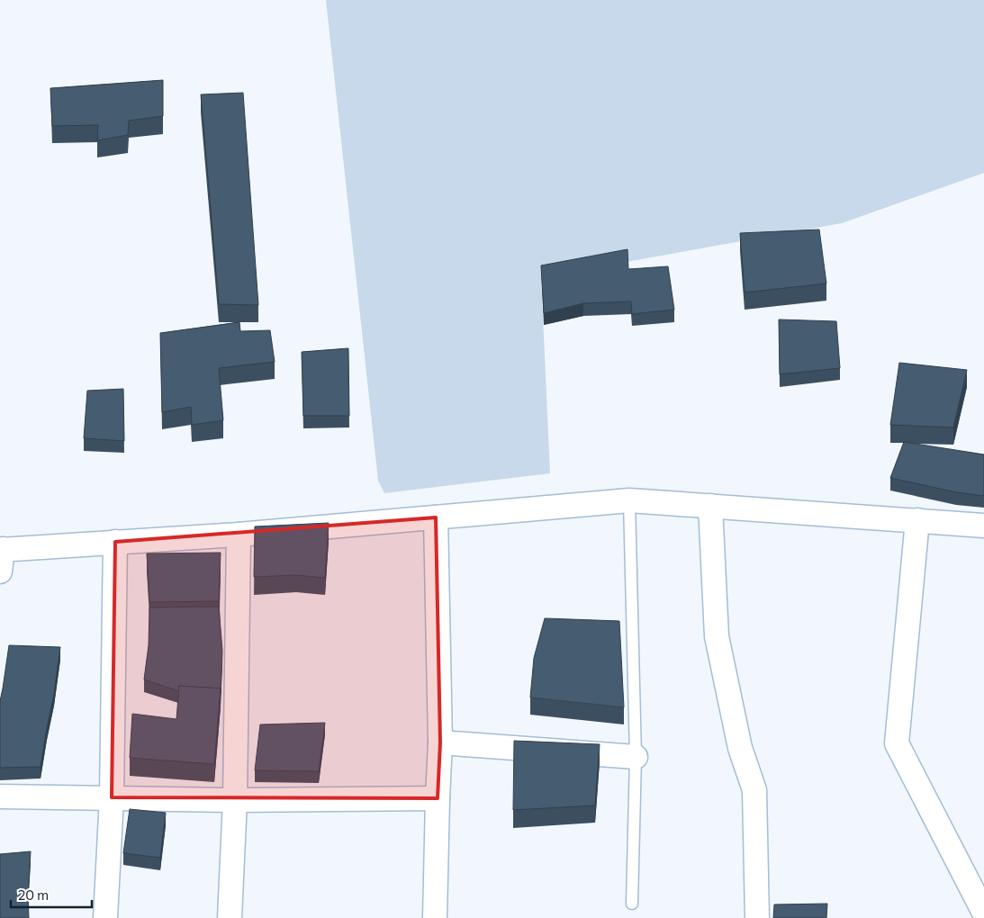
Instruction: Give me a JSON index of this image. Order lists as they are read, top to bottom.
{
  "scale_bar": "20 m"
}
